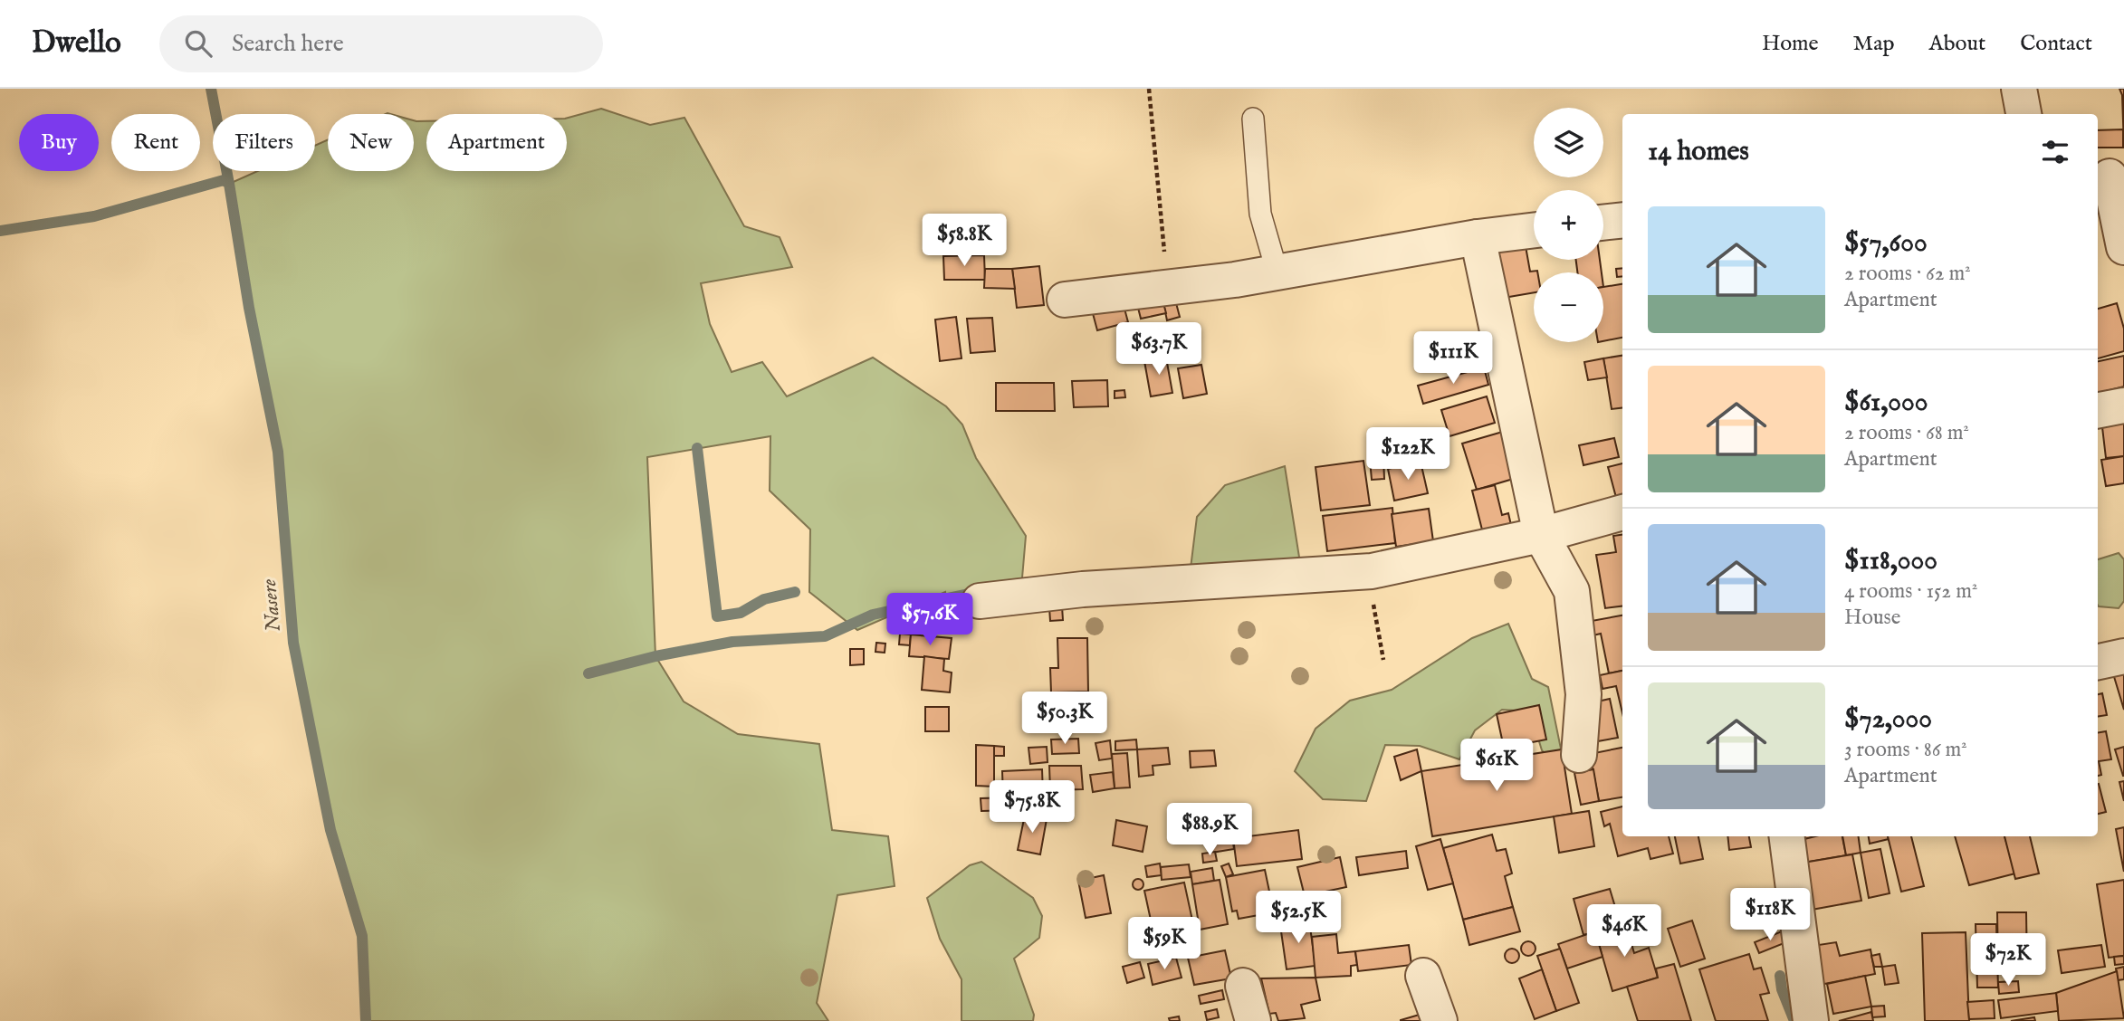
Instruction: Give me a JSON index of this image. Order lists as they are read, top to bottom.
{
  "water": ["Nasere"],
  "page": {
    "header": "Dwello",
    "search": "Search here",
    "nav": [
      "Home",
      "Map",
      "About",
      "Contact"
    ],
    "map_buttons": ["+", "−"],
    "chip": [
      "Buy",
      "Rent",
      "Filters",
      "New",
      "Apartment"
    ],
    "heading": "14 homes",
    "list": [
      {
        "name": "$57,600",
        "note": "2 rooms · 62 m² · Apartment"
      },
      {
        "name": "$61,000",
        "note": "2 rooms · 68 m² · Apartment"
      },
      {
        "name": "$118,000",
        "note": "4 rooms · 152 m² · House"
      },
      {
        "name": "$72,000",
        "note": "3 rooms · 86 m² · Apartment"
      }
    ],
    "price": [
      "$58.8K",
      "$63.7K",
      "$111K",
      "$122K",
      "$57.6K",
      "$50.3K",
      "$61K",
      "$75.8K",
      "$88.9K",
      "$118K",
      "$52.5K",
      "$46K",
      "$59K",
      "$72K"
    ]
  }
}
